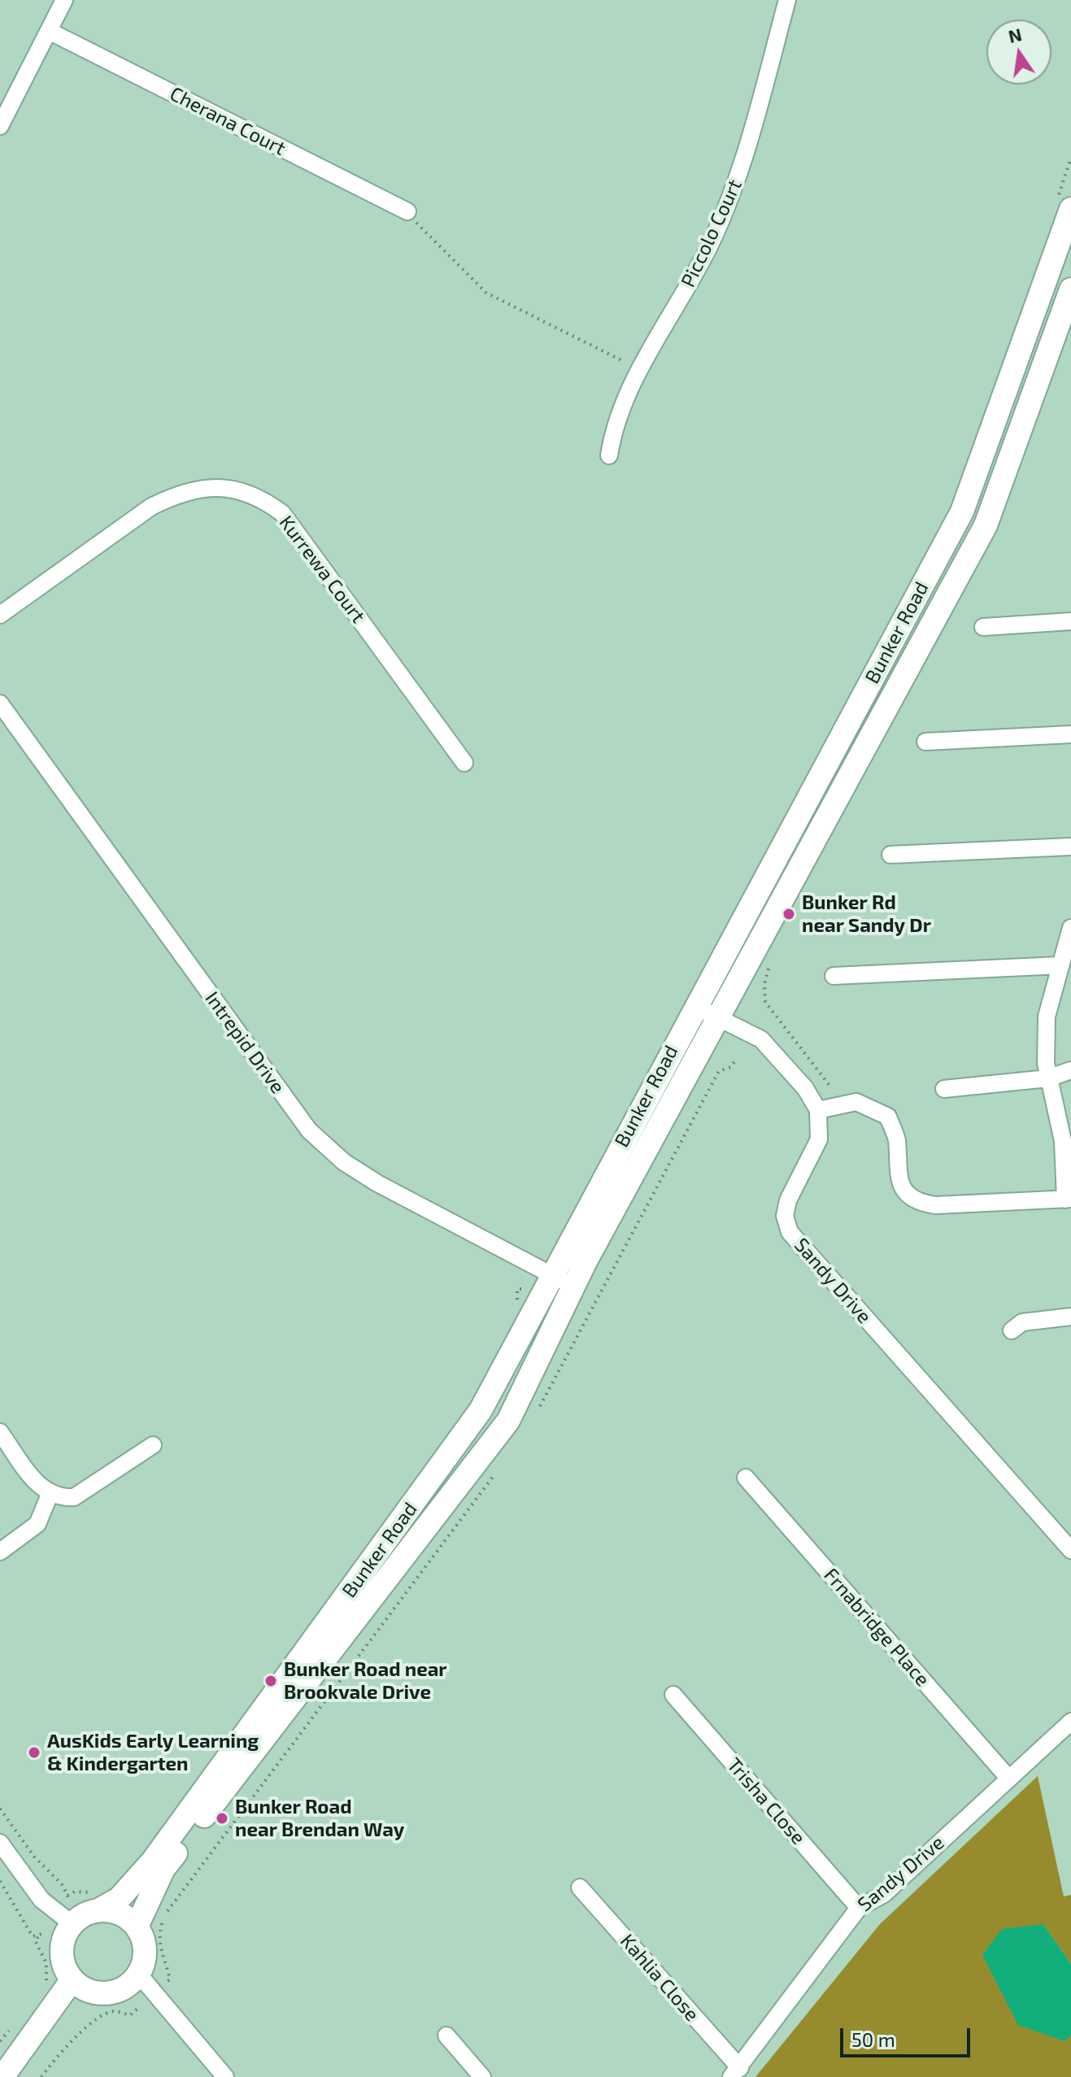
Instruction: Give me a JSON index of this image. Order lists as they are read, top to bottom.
{
  "streets": {
    "main road": ["Bunker Road"],
    "street": [
      "Cherana Court",
      "Piccolo Court",
      "Kurrewa Court",
      "Intrepid Drive",
      "Sandy Drive",
      "Frnabridge Place",
      "Trisha Close",
      "Kahlia Close"
    ]
  },
  "crossings": [
    ["Bunker Road", "Intrepid Drive"],
    ["Sandy Drive", "Frnabridge Place"],
    ["Sandy Drive", "Trisha Close"],
    ["Sandy Drive", "Kahlia Close"]
  ],
  "places": [
    "Bunker Rd near Sandy Dr",
    "Bunker Road near Brookvale Drive",
    "AusKids Early Learning & Kindergarten",
    "Bunker Road near Brendan Way"
  ],
  "scale_bar": "50 m",
  "north": "top"
}
